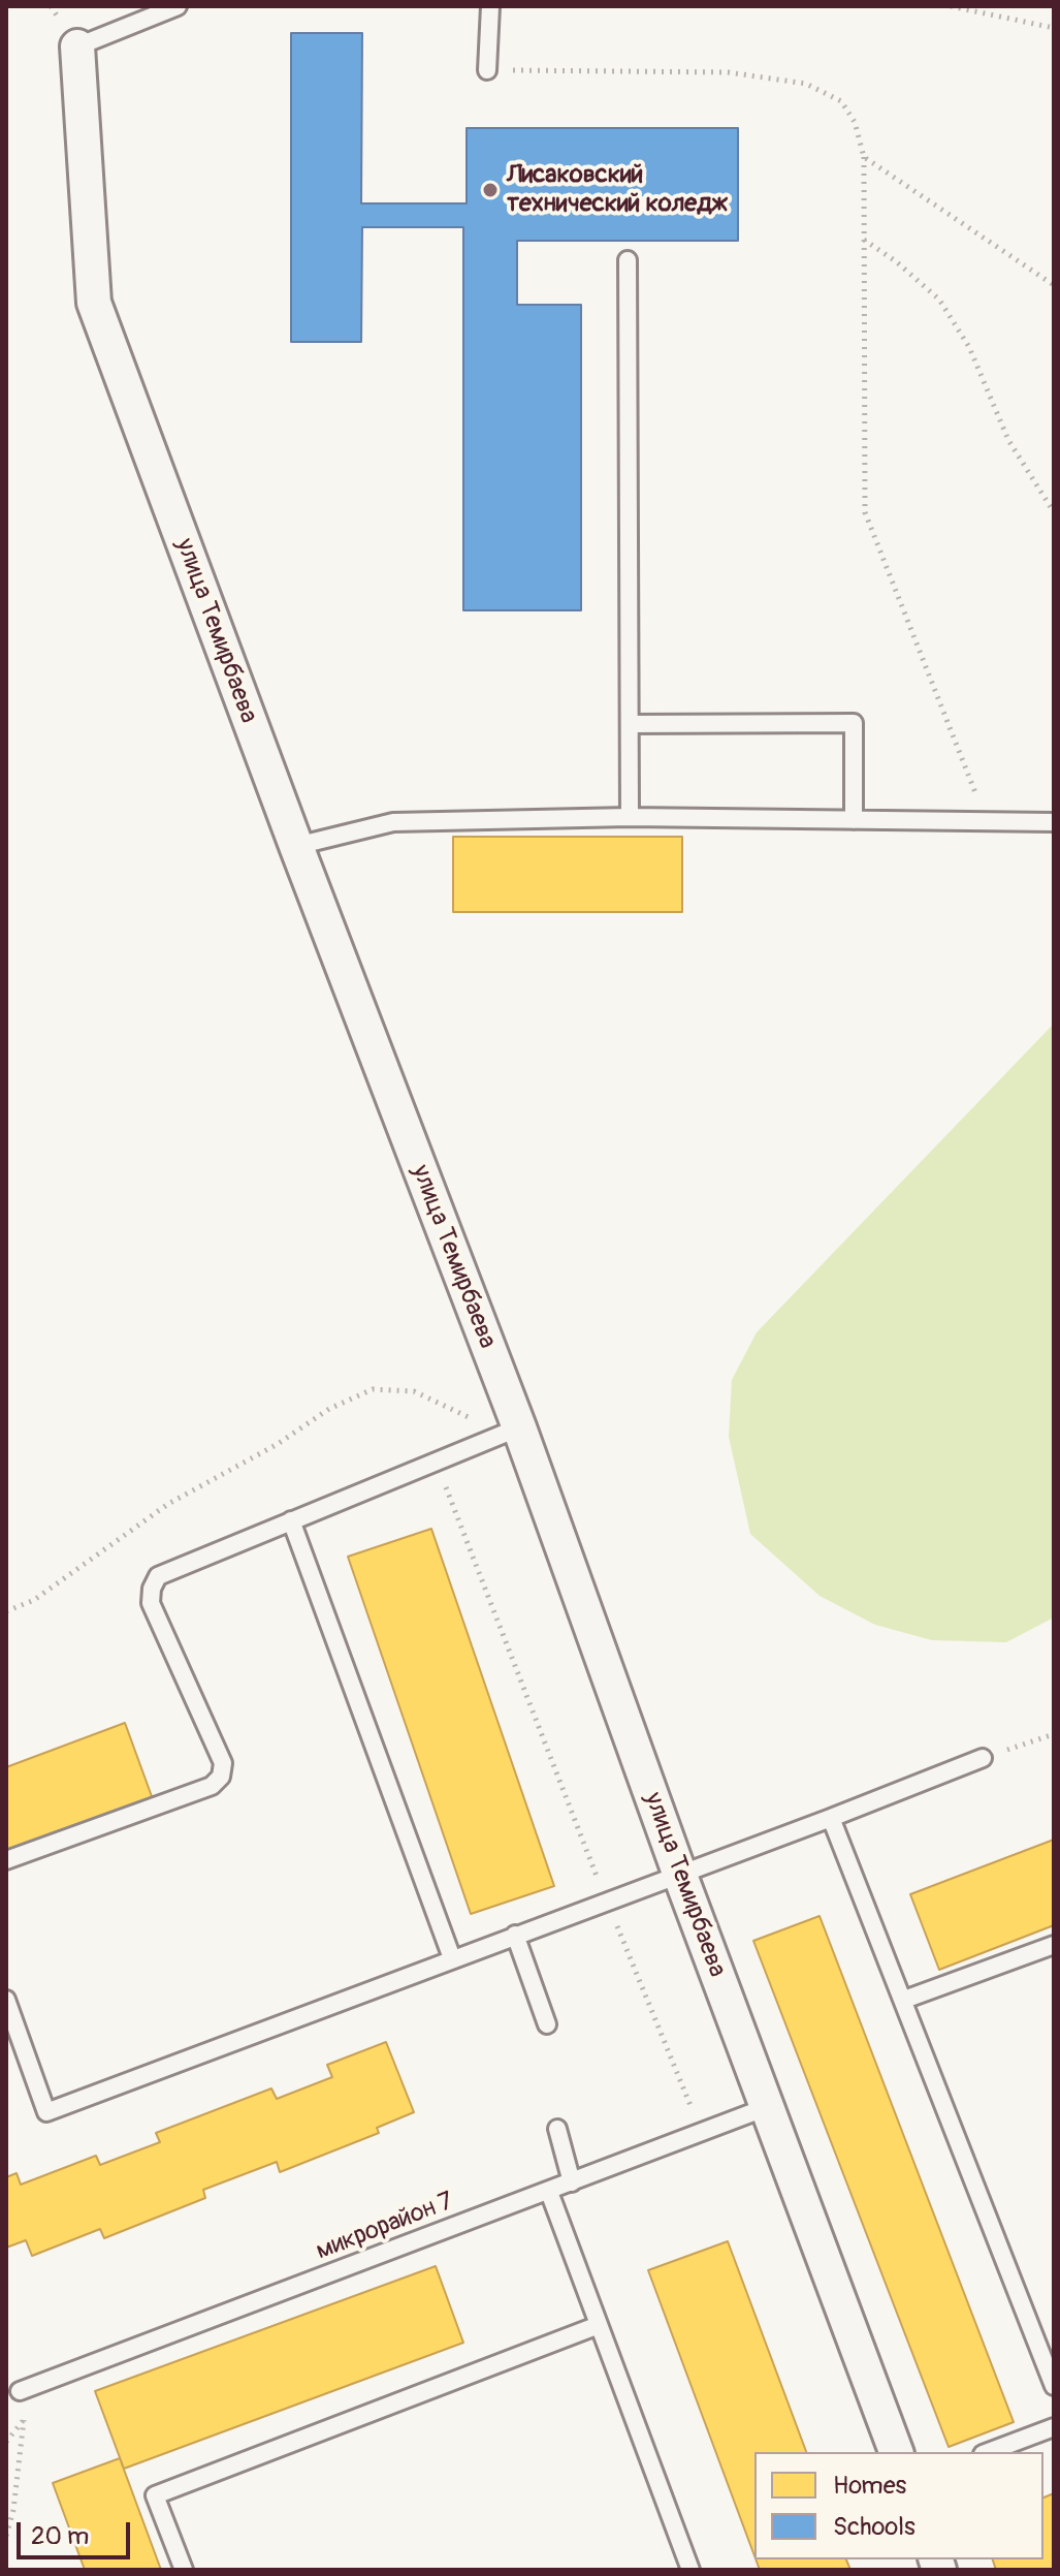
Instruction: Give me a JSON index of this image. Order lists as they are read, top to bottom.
{
  "streets": {
    "street": ["улица Темирбаева"],
    "lane": ["микрорайон 7"]
  },
  "crossings": [
    ["улица Темирбаева", "микрорайон 7"]
  ],
  "places": ["Лисаковский технический коледж"],
  "legend": ["Homes", "Schools"],
  "scale_bar": "20 m"
}
